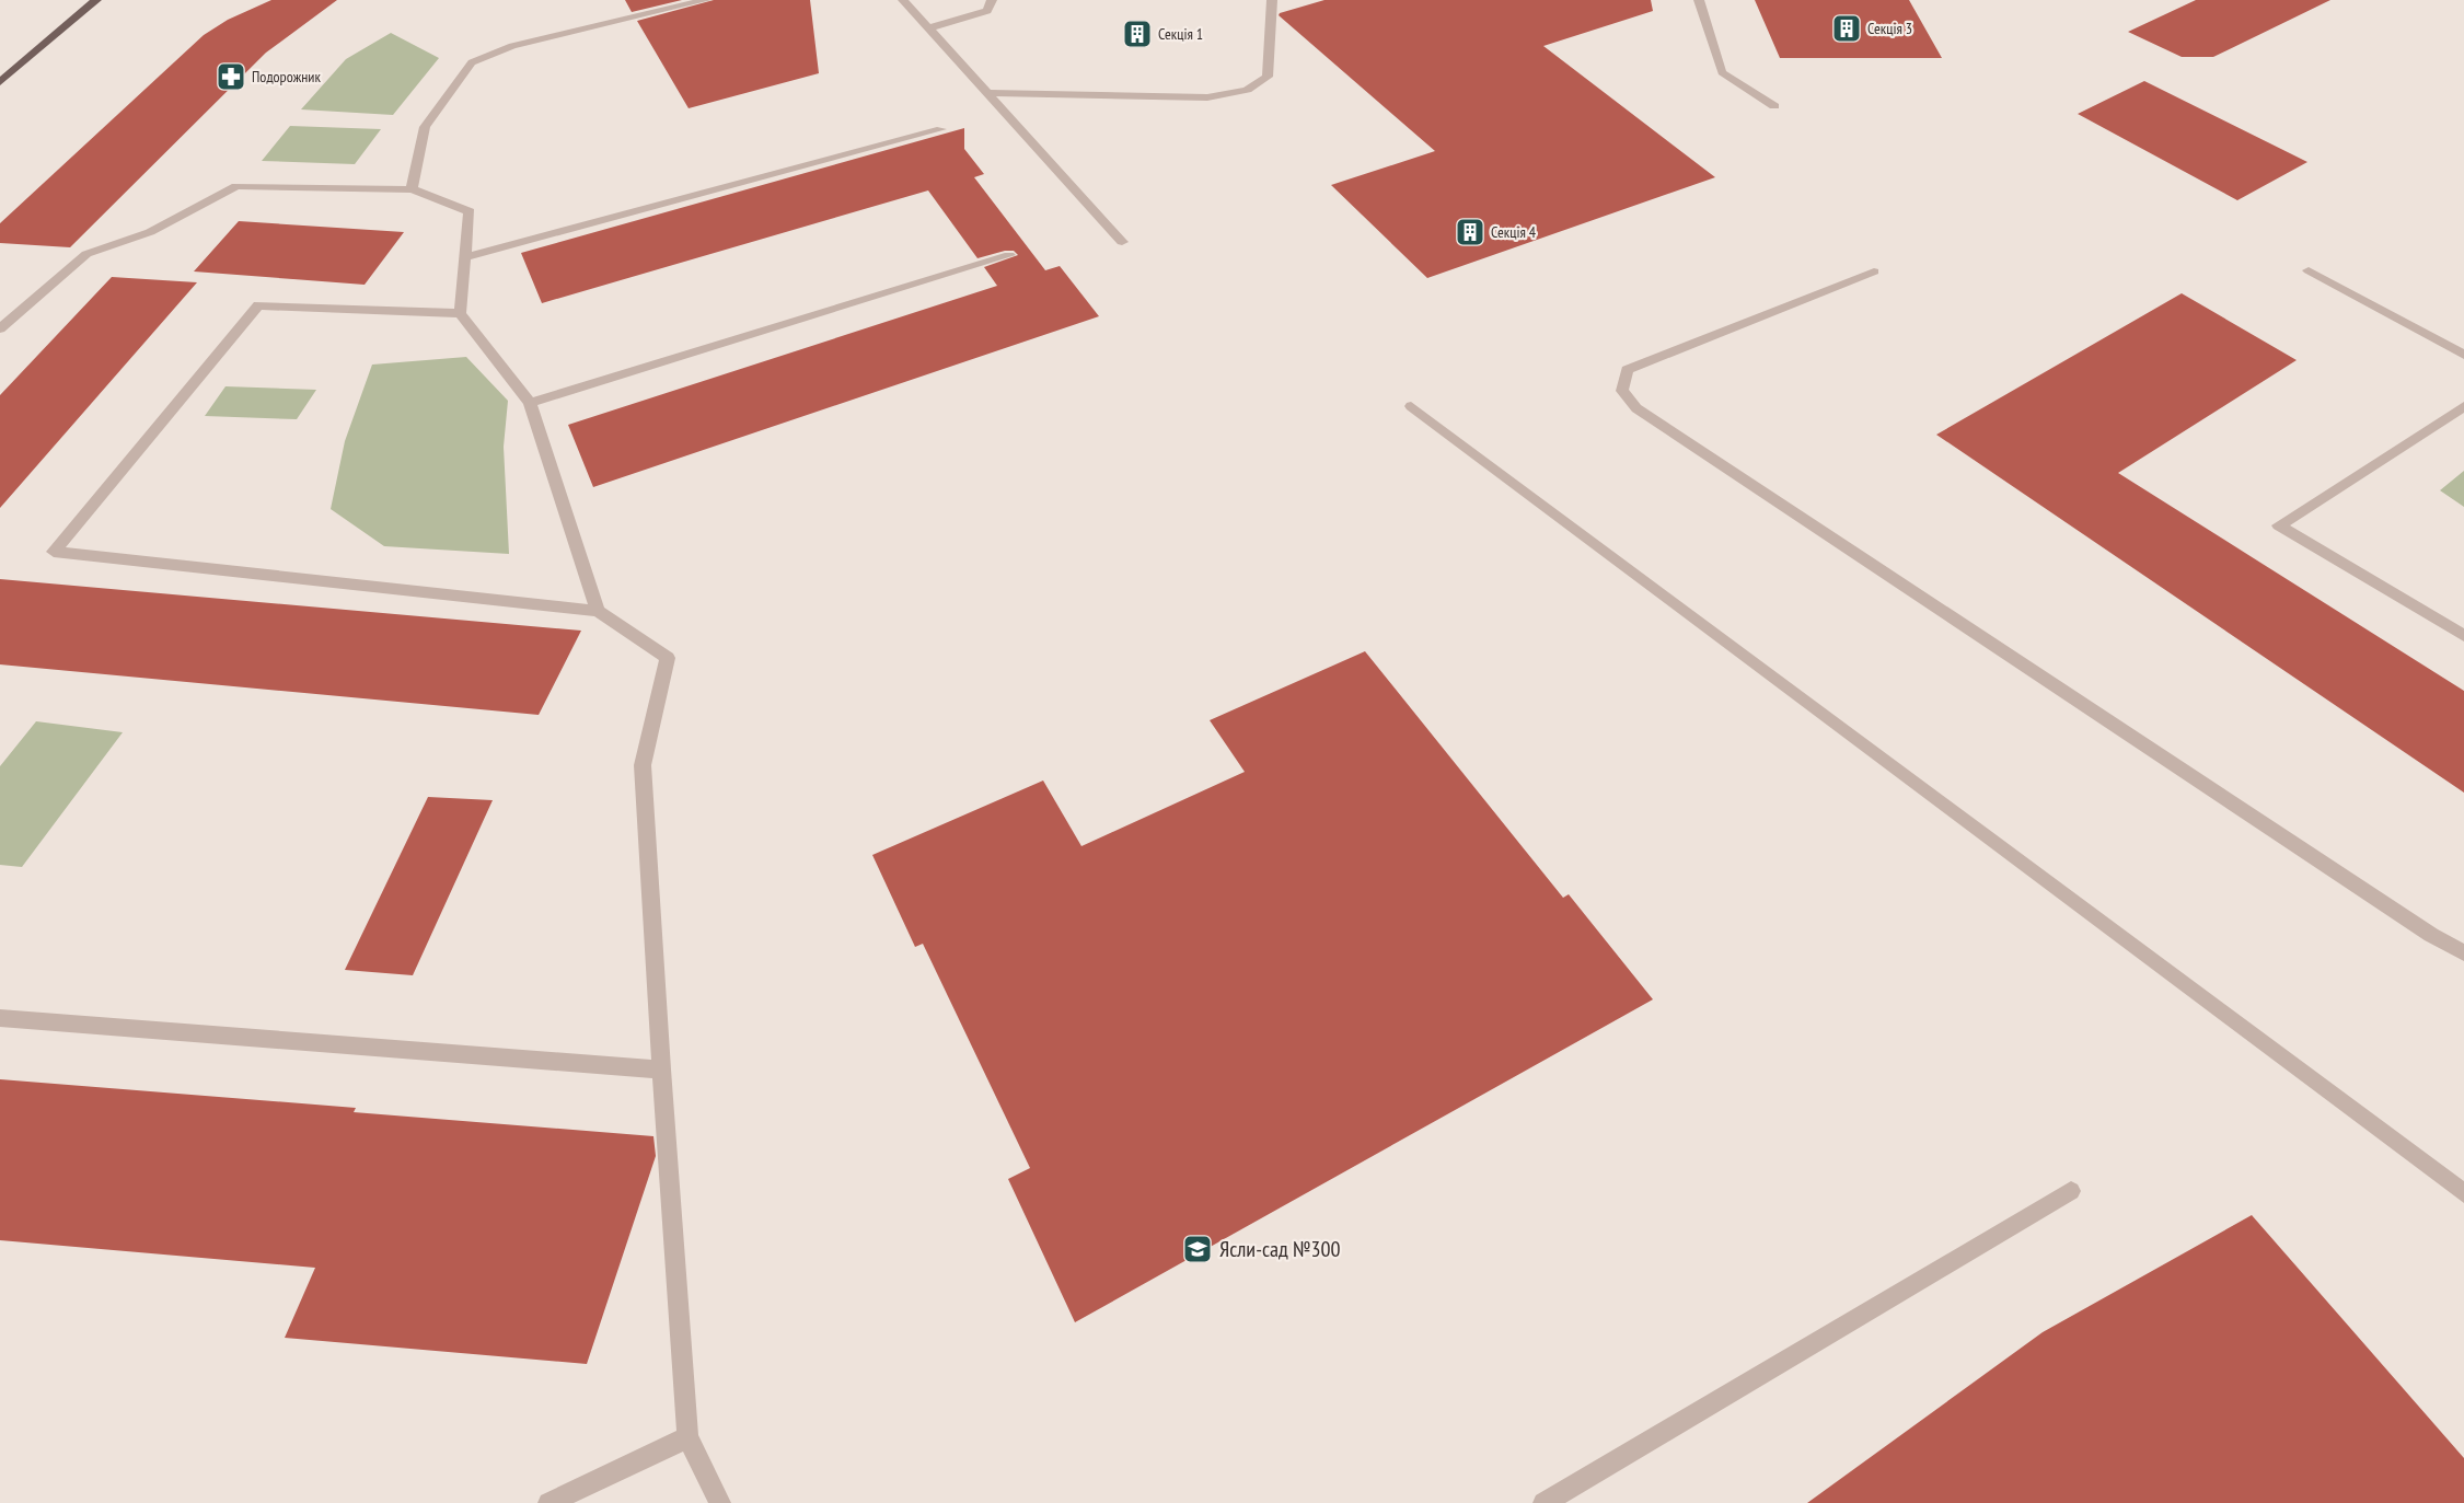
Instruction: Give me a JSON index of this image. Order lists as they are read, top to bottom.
{
  "places": {
    "building": ["Секція 3", "Секція 1", "Секція 4"],
    "pharmacy": ["Подорожник"],
    "school or university": ["Ясли-сад №300"]
  }
}
